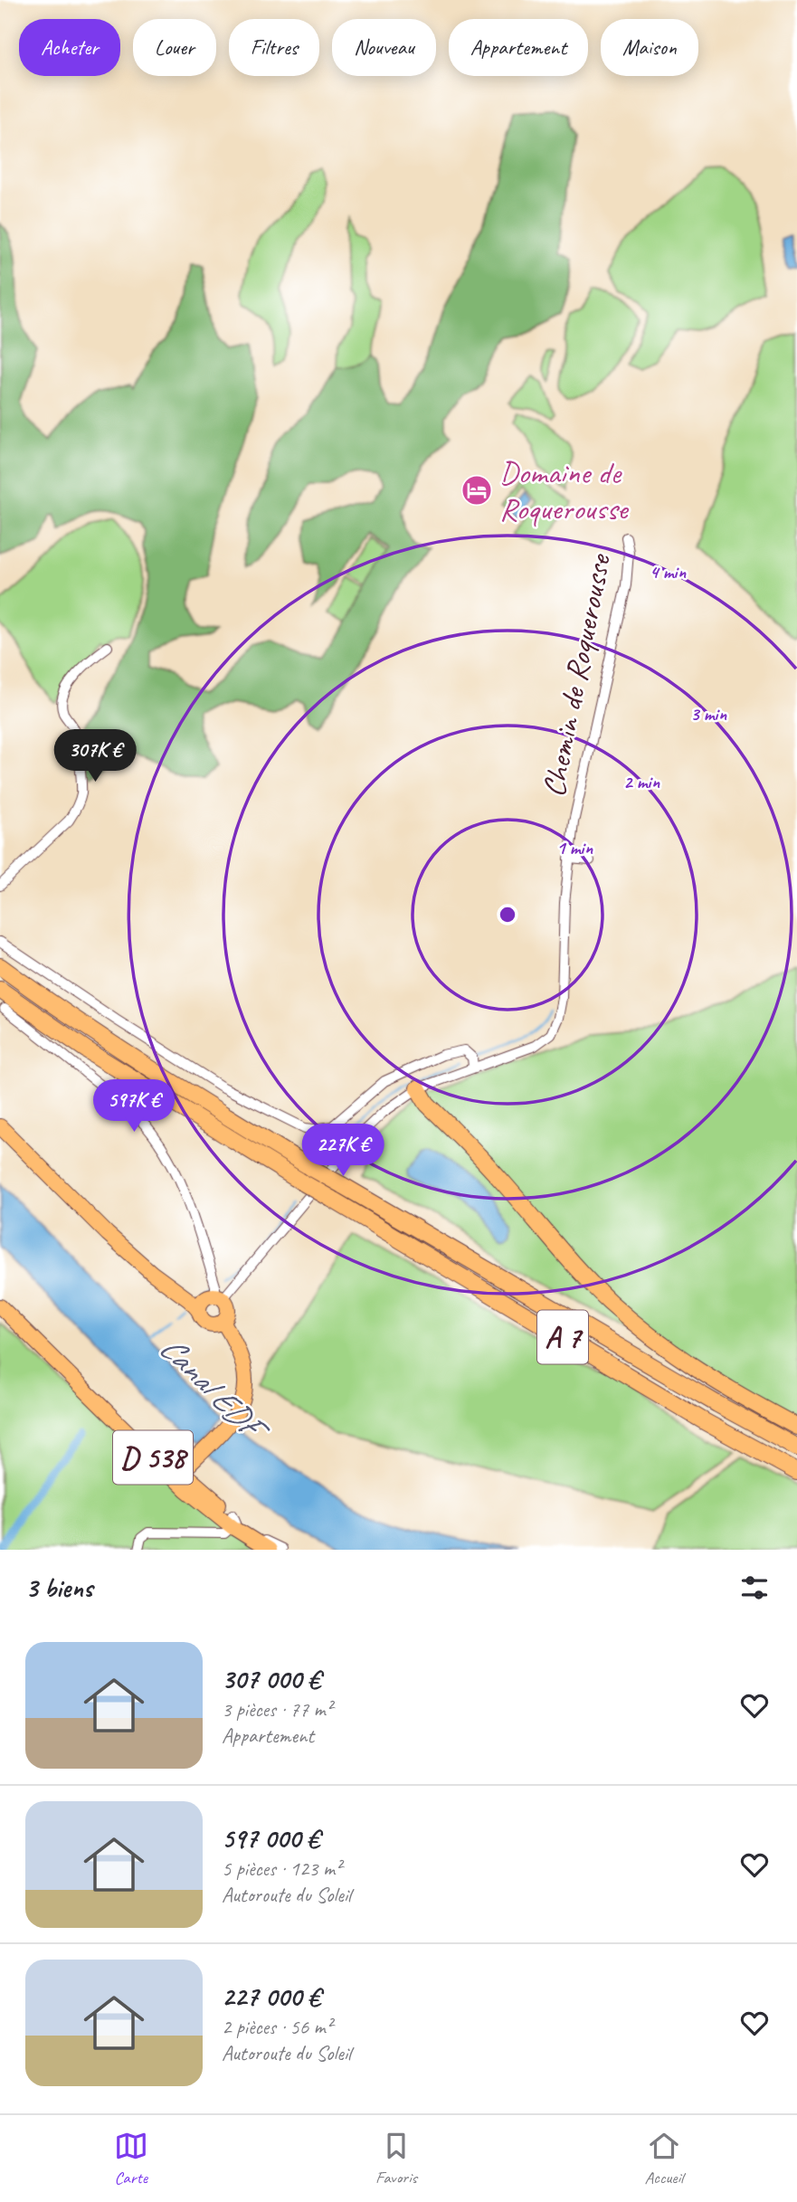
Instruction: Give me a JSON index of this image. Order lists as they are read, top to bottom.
{
  "streets": {
    "highway": ["A 7"],
    "main road": ["D 538"],
    "street": ["Chemin de Roquerousse"]
  },
  "water": ["Canal EDF"],
  "places": {
    "hotel": ["Domaine de Roquerousse"]
  },
  "page": {
    "chip": [
      "Acheter",
      "Louer",
      "Filtres",
      "Nouveau",
      "Appartement",
      "Maison"
    ],
    "price": ["307K €", "597K €", "227K €"],
    "heading": "3 biens",
    "list": [
      {
        "name": "307 000 €",
        "note": "3 pièces · 77 m² · Appartement"
      },
      {
        "name": "597 000 €",
        "note": "5 pièces · 123 m² · Autoroute du Soleil"
      },
      {
        "name": "227 000 €",
        "note": "2 pièces · 56 m² · Autoroute du Soleil"
      }
    ],
    "tabs": ["Carte", "Favoris", "Accueil"]
  },
  "rings": [
    "4 min",
    "3 min",
    "2 min",
    "1 min"
  ]
}
